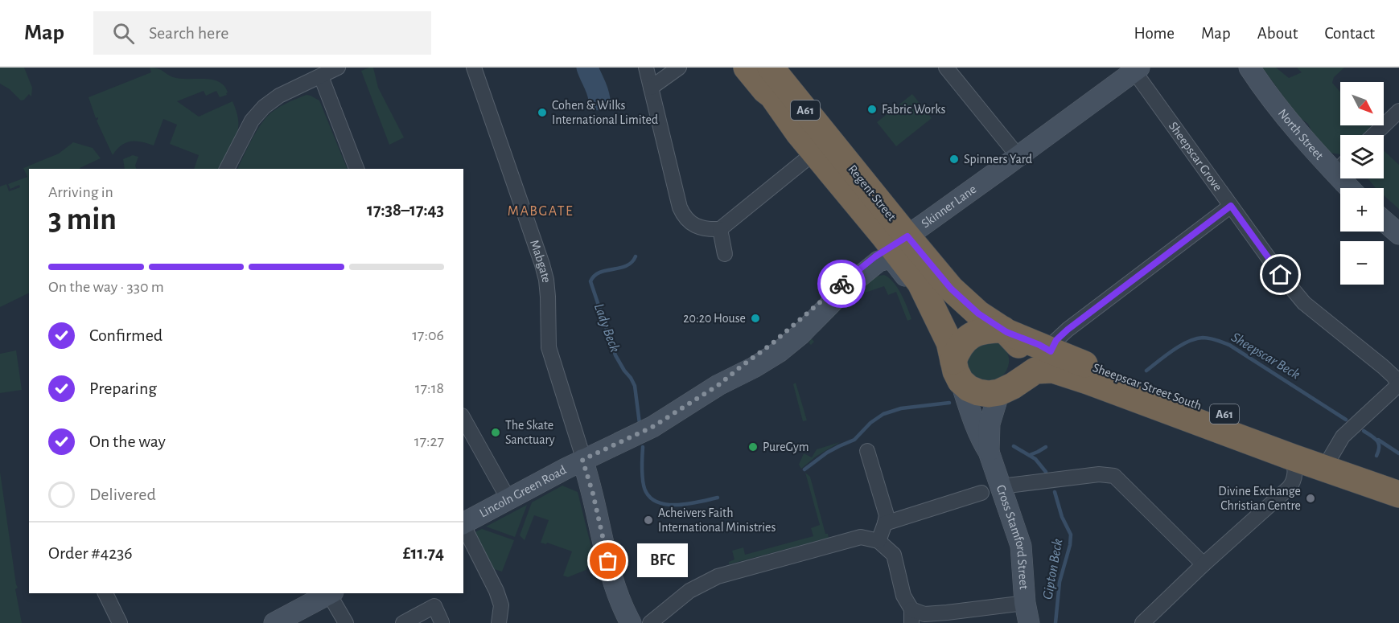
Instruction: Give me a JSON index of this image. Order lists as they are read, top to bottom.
{
  "streets": {
    "highway": ["A61", "Regent Street", "Sheepscar Street South"],
    "street": [
      "North Street",
      "Sheepscar Grove",
      "Skinner Lane",
      "Mabgate",
      "Lincoln Green Road",
      "Cross Stamford Street"
    ]
  },
  "crossings": [
    ["Sheepscar Grove", "Skinner Lane"],
    ["Regent Street", "Skinner Lane"],
    ["Regent Street", "Sheepscar Street South"],
    ["Regent Street", "Cross Stamford Street"],
    ["Skinner Lane", "Mabgate"],
    ["Skinner Lane", "Lincoln Green Road"],
    ["Mabgate", "Lincoln Green Road"],
    ["Sheepscar Street South", "Cross Stamford Street"]
  ],
  "districts": ["MABGATE"],
  "water": ["Lady Beck", "Sheepscar Beck", "Gipton Beck"],
  "places": [
    "Fabric Works",
    "Cohen & Wilks International Limited",
    "Spinners Yard",
    "20:20 House",
    "The Skate Sanctuary",
    "PureGym",
    "Divine Exchange Christian Centre",
    "Acheivers Faith International Ministries",
    "BFC"
  ],
  "north": "bottom right",
  "page": {
    "header": "Map",
    "search": "Search here",
    "nav": [
      "Home",
      "Map",
      "About",
      "Contact"
    ],
    "map_buttons": ["+", "−"],
    "heading": ["3 min", "Arriving in", "17:38–17:43"],
    "panel": ["Order #4236", "£11.74"],
    "bar": "On the way · 330 m",
    "list": [
      ["Confirmed", "17:06"],
      ["Preparing", "17:18"],
      ["On the way", "17:27"],
      "Delivered"
    ],
    "bubble": "BFC"
  }
}
